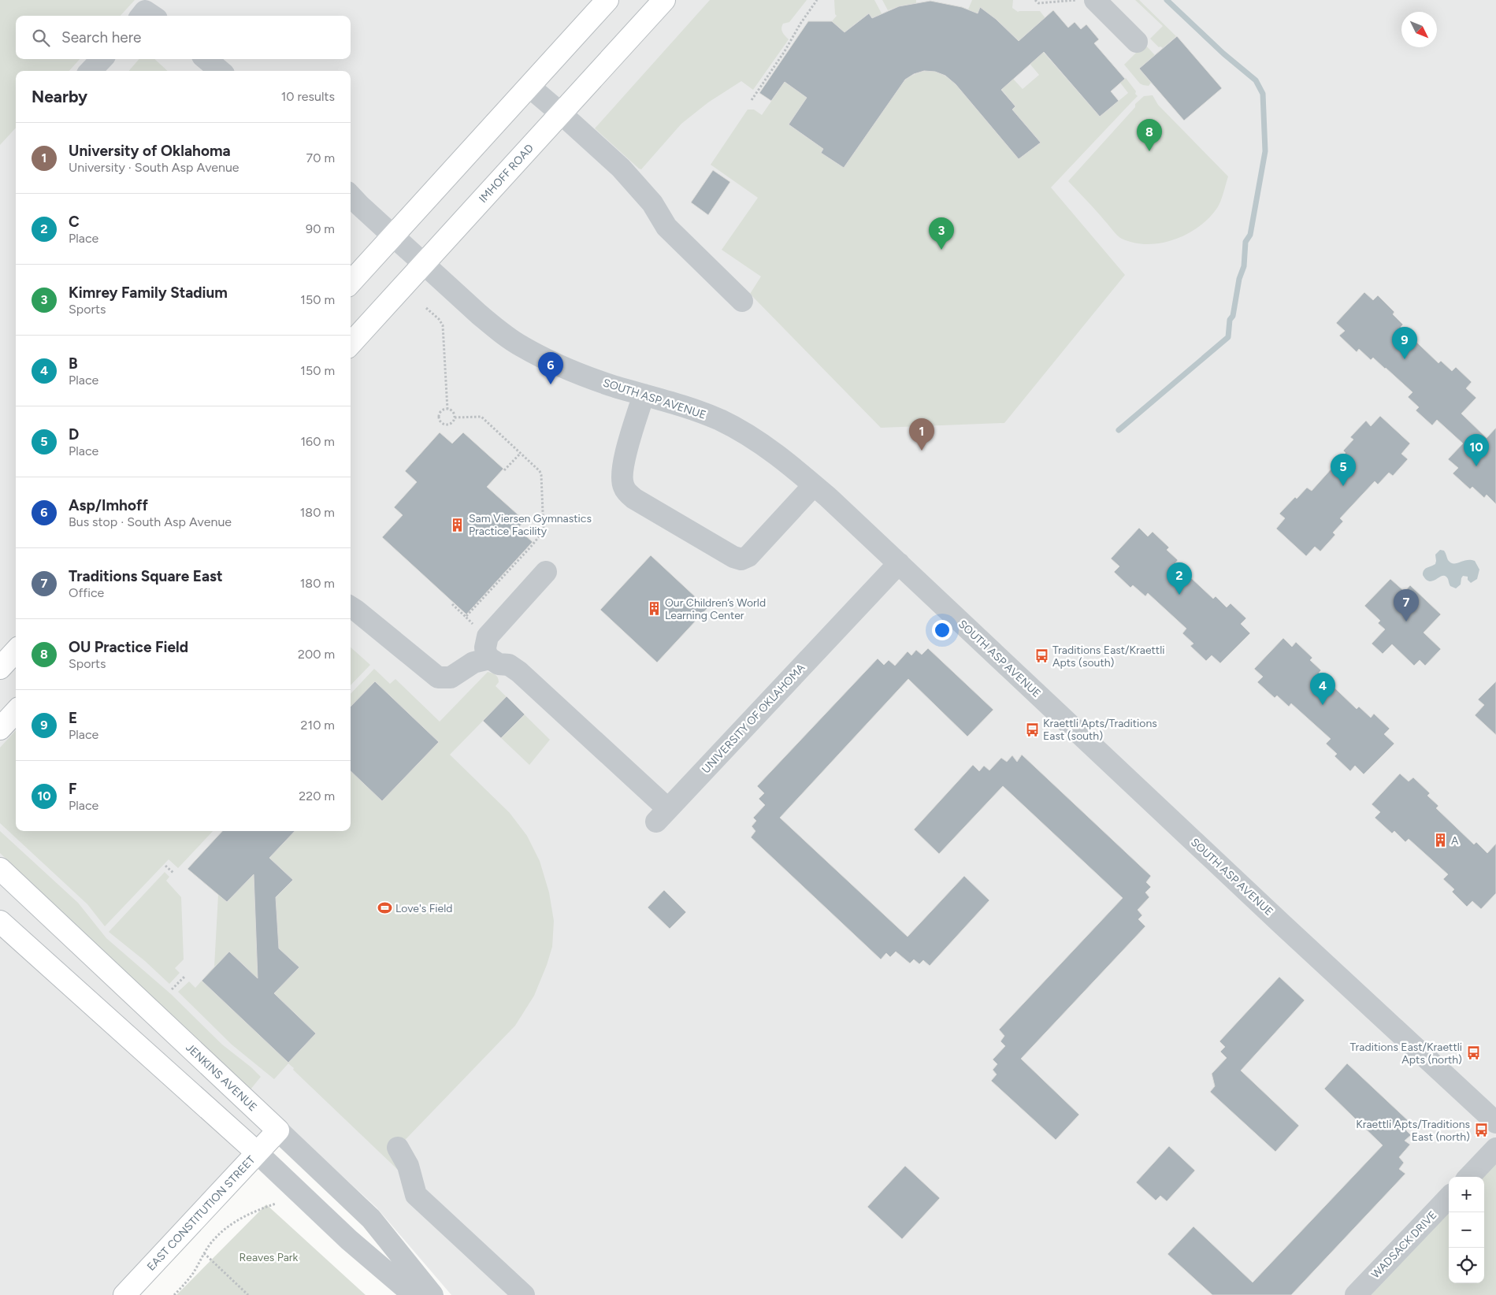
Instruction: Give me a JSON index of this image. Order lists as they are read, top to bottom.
{
  "streets": {
    "main road": ["IMHOFF ROAD", "JENKINS AVENUE", "EAST CONSTITUTION STREET"],
    "street": ["SOUTH ASP AVENUE", "UNIVERSITY OF OKLAHOMA", "WADSACK DRIVE"]
  },
  "crossings": [
    ["IMHOFF ROAD", "SOUTH ASP AVENUE"],
    ["SOUTH ASP AVENUE", "UNIVERSITY OF OKLAHOMA"],
    ["JENKINS AVENUE", "EAST CONSTITUTION STREET"]
  ],
  "parks": ["Reaves Park"],
  "places": {
    "building": ["Sam Viersen Gymnastics Practice Facility", "Our Children’s World Learning Center", "A"],
    "bus stop": [
      "Traditions East/Kraettli Apts (south)",
      "Kraettli Apts/Traditions East (south)",
      "Traditions East/Kraettli Apts (north)",
      "Kraettli Apts/Traditions East (north)"
    ],
    "sports": ["Love's Field"]
  },
  "north": "bottom right",
  "page": {
    "search": "Search here",
    "heading": ["Nearby", "10 results"],
    "pins": [
      "8",
      "3",
      "9",
      "6",
      "1",
      "10",
      "5",
      "2",
      "7",
      "4"
    ],
    "list": [
      {
        "mark": "1",
        "name": "University of Oklahoma",
        "note": "University · South Asp Avenue",
        "value": "70 m"
      },
      {
        "mark": "2",
        "name": "C",
        "note": "Place",
        "value": "90 m"
      },
      {
        "mark": "3",
        "name": "Kimrey Family Stadium",
        "note": "Sports",
        "value": "150 m"
      },
      {
        "mark": "4",
        "name": "B",
        "note": "Place",
        "value": "150 m"
      },
      {
        "mark": "5",
        "name": "D",
        "note": "Place",
        "value": "160 m"
      },
      {
        "mark": "6",
        "name": "Asp/Imhoff",
        "note": "Bus stop · South Asp Avenue",
        "value": "180 m"
      },
      {
        "mark": "7",
        "name": "Traditions Square East",
        "note": "Office",
        "value": "180 m"
      },
      {
        "mark": "8",
        "name": "OU Practice Field",
        "note": "Sports",
        "value": "200 m"
      },
      {
        "mark": "9",
        "name": "E",
        "note": "Place",
        "value": "210 m"
      },
      {
        "mark": "10",
        "name": "F",
        "note": "Place",
        "value": "220 m"
      }
    ],
    "map_buttons": ["+", "−"]
  }
}
